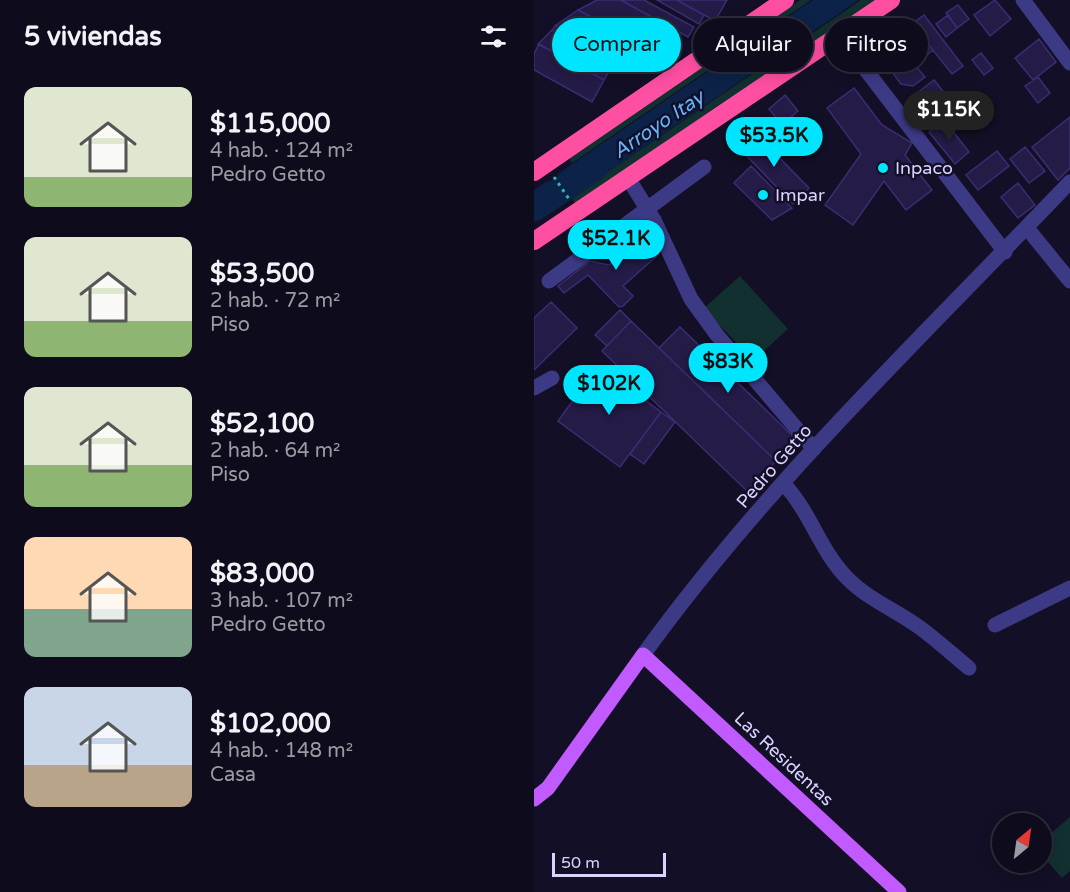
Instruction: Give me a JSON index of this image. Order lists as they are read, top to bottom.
{
  "streets": {
    "main road": ["Pedro Getto", "Las Residentas"]
  },
  "crossings": [
    ["Pedro Getto", "Las Residentas"]
  ],
  "water": ["Arroyo Itay"],
  "places": ["Inpaco", "Impar"],
  "scale_bar": "50 m",
  "north": "top right",
  "page": {
    "heading": "5 viviendas",
    "chip": ["Comprar", "Alquilar", "Filtros"],
    "list": [
      {
        "name": "$115,000",
        "note": "4 hab. · 124 m² · Pedro Getto"
      },
      {
        "name": "$53,500",
        "note": "2 hab. · 72 m² · Piso"
      },
      {
        "name": "$52,100",
        "note": "2 hab. · 64 m² · Piso"
      },
      {
        "name": "$83,000",
        "note": "3 hab. · 107 m² · Pedro Getto"
      },
      {
        "name": "$102,000",
        "note": "4 hab. · 148 m² · Casa"
      }
    ],
    "price": [
      "$115K",
      "$53.5K",
      "$52.1K",
      "$83K",
      "$102K"
    ],
    "scale": "50 m"
  }
}
